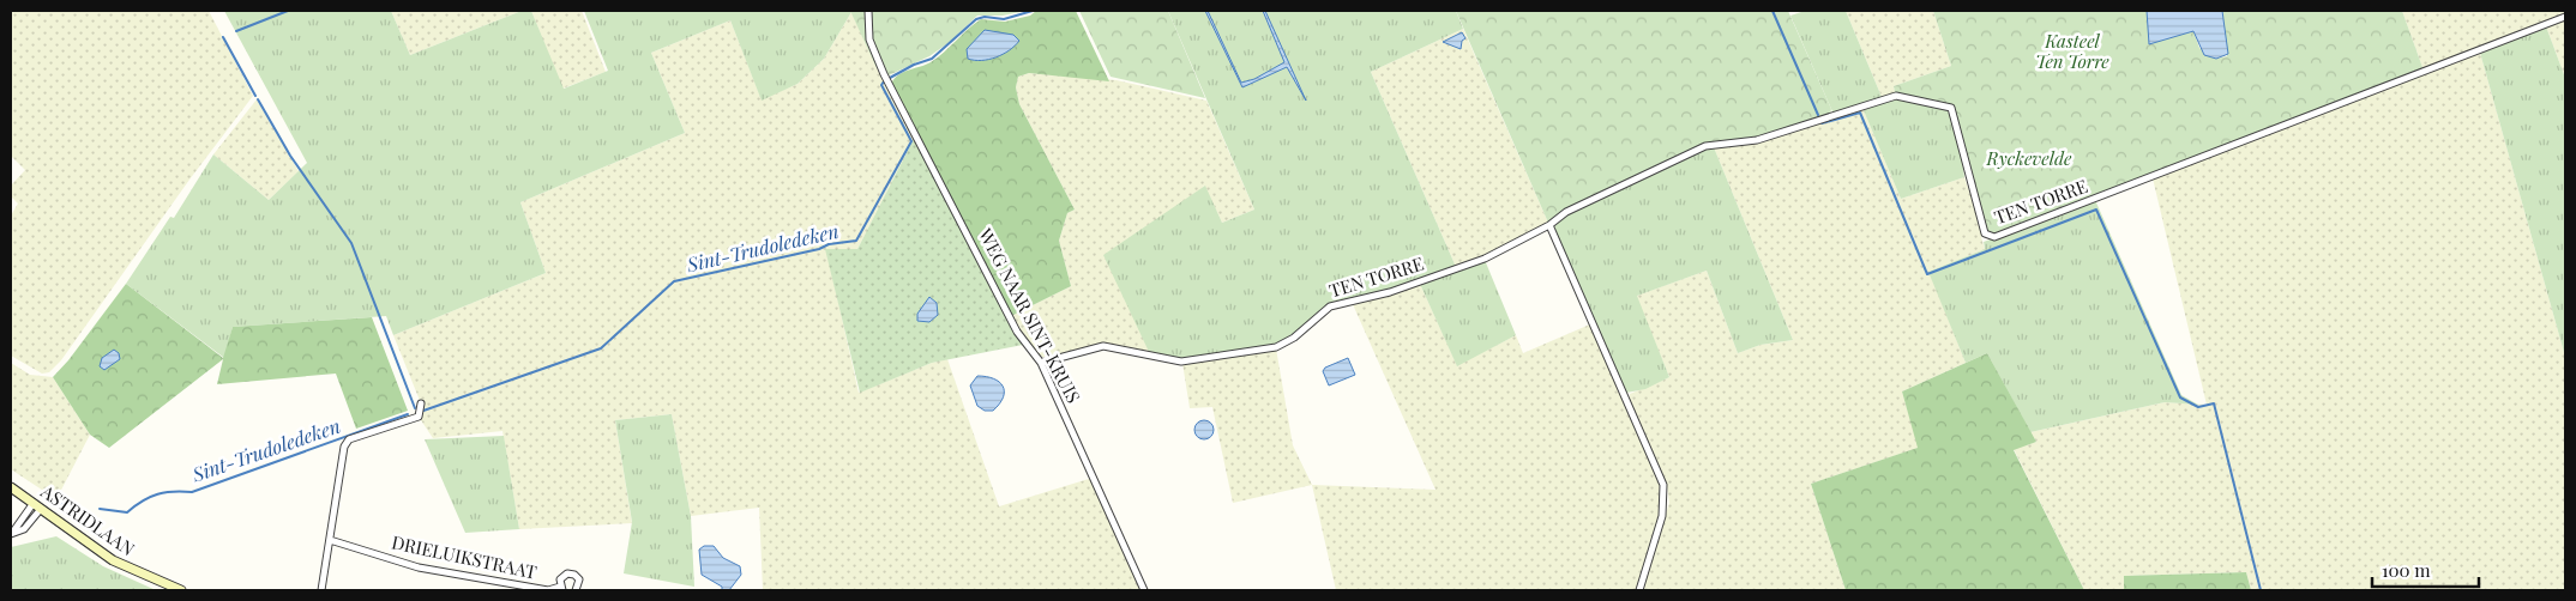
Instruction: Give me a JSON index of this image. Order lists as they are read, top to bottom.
{
  "streets": {
    "main road": ["ASTRIDLAAN"],
    "street": ["TEN TORRE", "WEG NAAR SINT-KRUIS", "DRIELUIKSTRAAT"]
  },
  "crossings": [
    ["TEN TORRE", "WEG NAAR SINT-KRUIS"]
  ],
  "water": ["Sint-Trudoledeken"],
  "parks": ["Kasteel Ten Torre", "Ryckevelde"],
  "scale_bar": "100 m"
}
